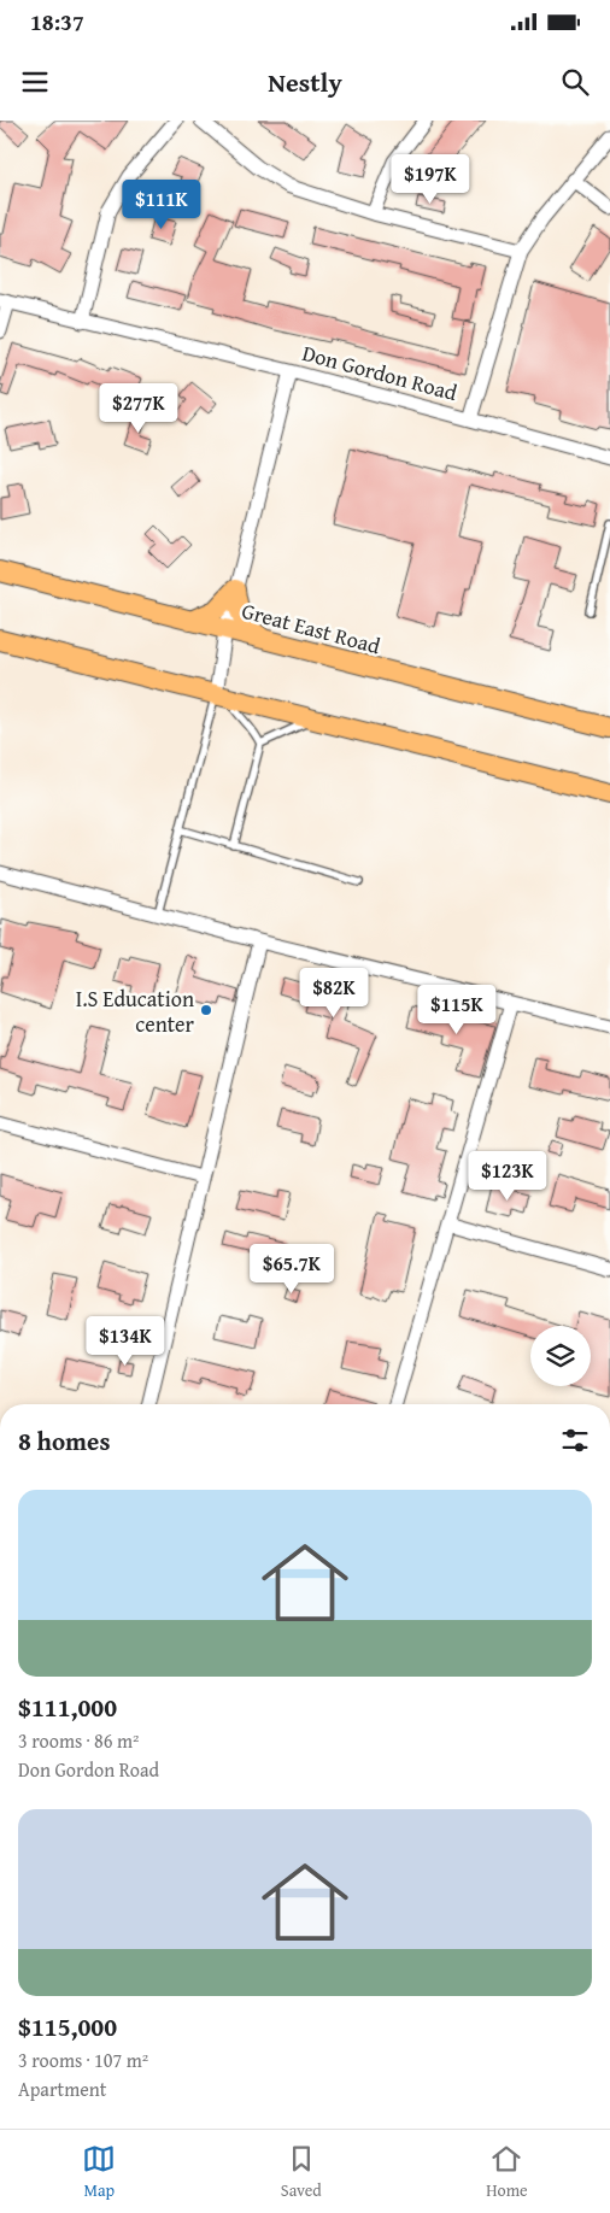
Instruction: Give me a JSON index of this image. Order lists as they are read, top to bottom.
{
  "streets": {
    "main road": ["Great East Road"],
    "street": ["Don Gordon Road"]
  },
  "places": ["I.S Education center"],
  "page": {
    "status": "18:37",
    "header": "Nestly",
    "price": [
      "$197K",
      "$111K",
      "$277K",
      "$82K",
      "$115K",
      "$123K",
      "$65.7K",
      "$134K"
    ],
    "heading": "8 homes",
    "list": [
      {
        "name": "$111,000",
        "note": "3 rooms · 86 m² · Don Gordon Road"
      },
      {
        "name": "$115,000",
        "note": "3 rooms · 107 m² · Apartment"
      }
    ],
    "tabs": ["Map", "Saved", "Home"]
  }
}
